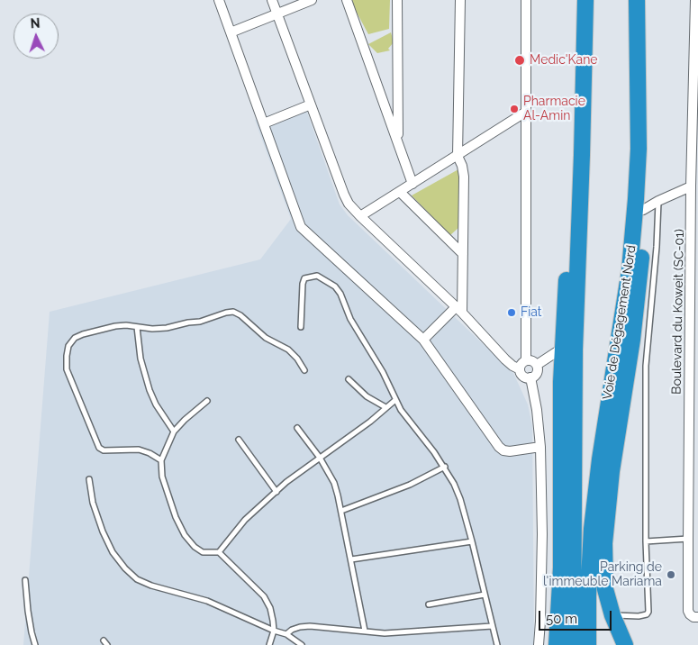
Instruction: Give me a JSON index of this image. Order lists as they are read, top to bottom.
{
  "streets": {
    "highway": ["Voie de Dégagement Nord"],
    "street": ["Boulevard du Koweit (SC-01)"]
  },
  "places": [
    "Medic'Kane",
    "Pharmacie Al-Amin",
    "Fiat",
    "Parking de l'immeuble Mariama"
  ],
  "scale_bar": "50 m",
  "north": "top"
}
